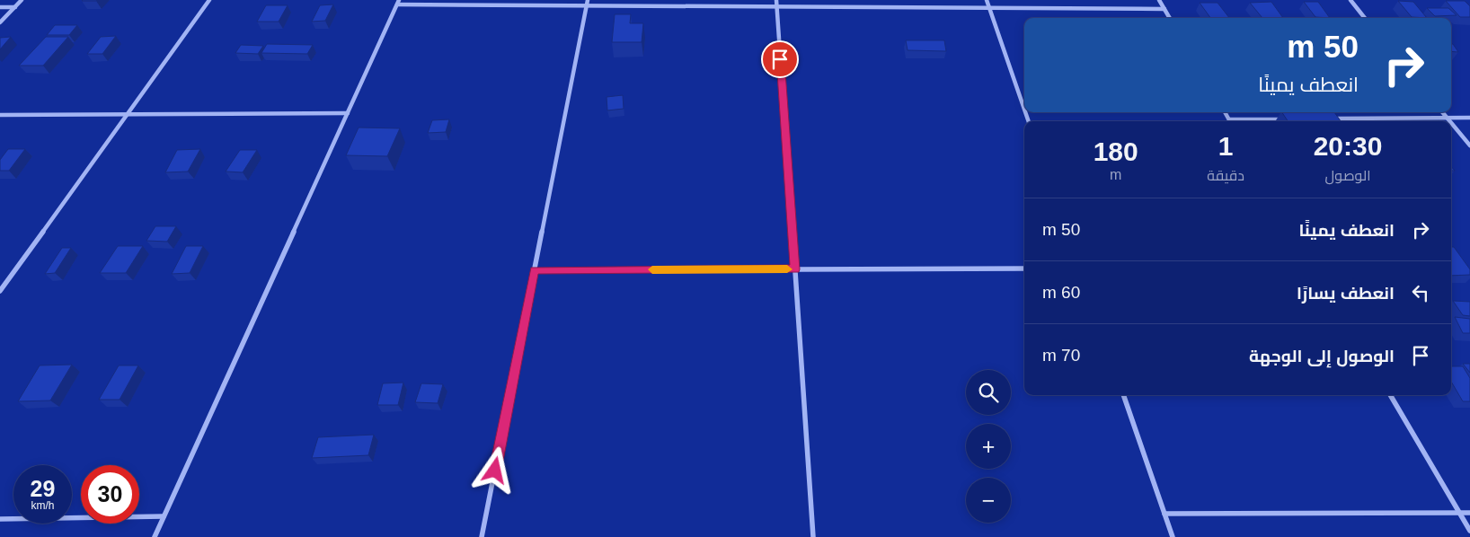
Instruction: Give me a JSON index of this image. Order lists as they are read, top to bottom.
{
  "page": {
    "turn": ["50 m", "انعطف يمينًا"],
    "eta": [
      "20:30",
      "الوصول",
      "1",
      "دقيقة",
      "180",
      "m"
    ],
    "list": [
      {
        "name": "انعطف يمينًا",
        "value": "50 m"
      },
      {
        "name": "انعطف يسارًا",
        "value": "60 m"
      },
      {
        "name": "الوصول إلى الوجهة",
        "value": "70 m"
      }
    ],
    "map_buttons": ["+", "−"],
    "speed": "29 km/h",
    "limit": "30"
  }
}
